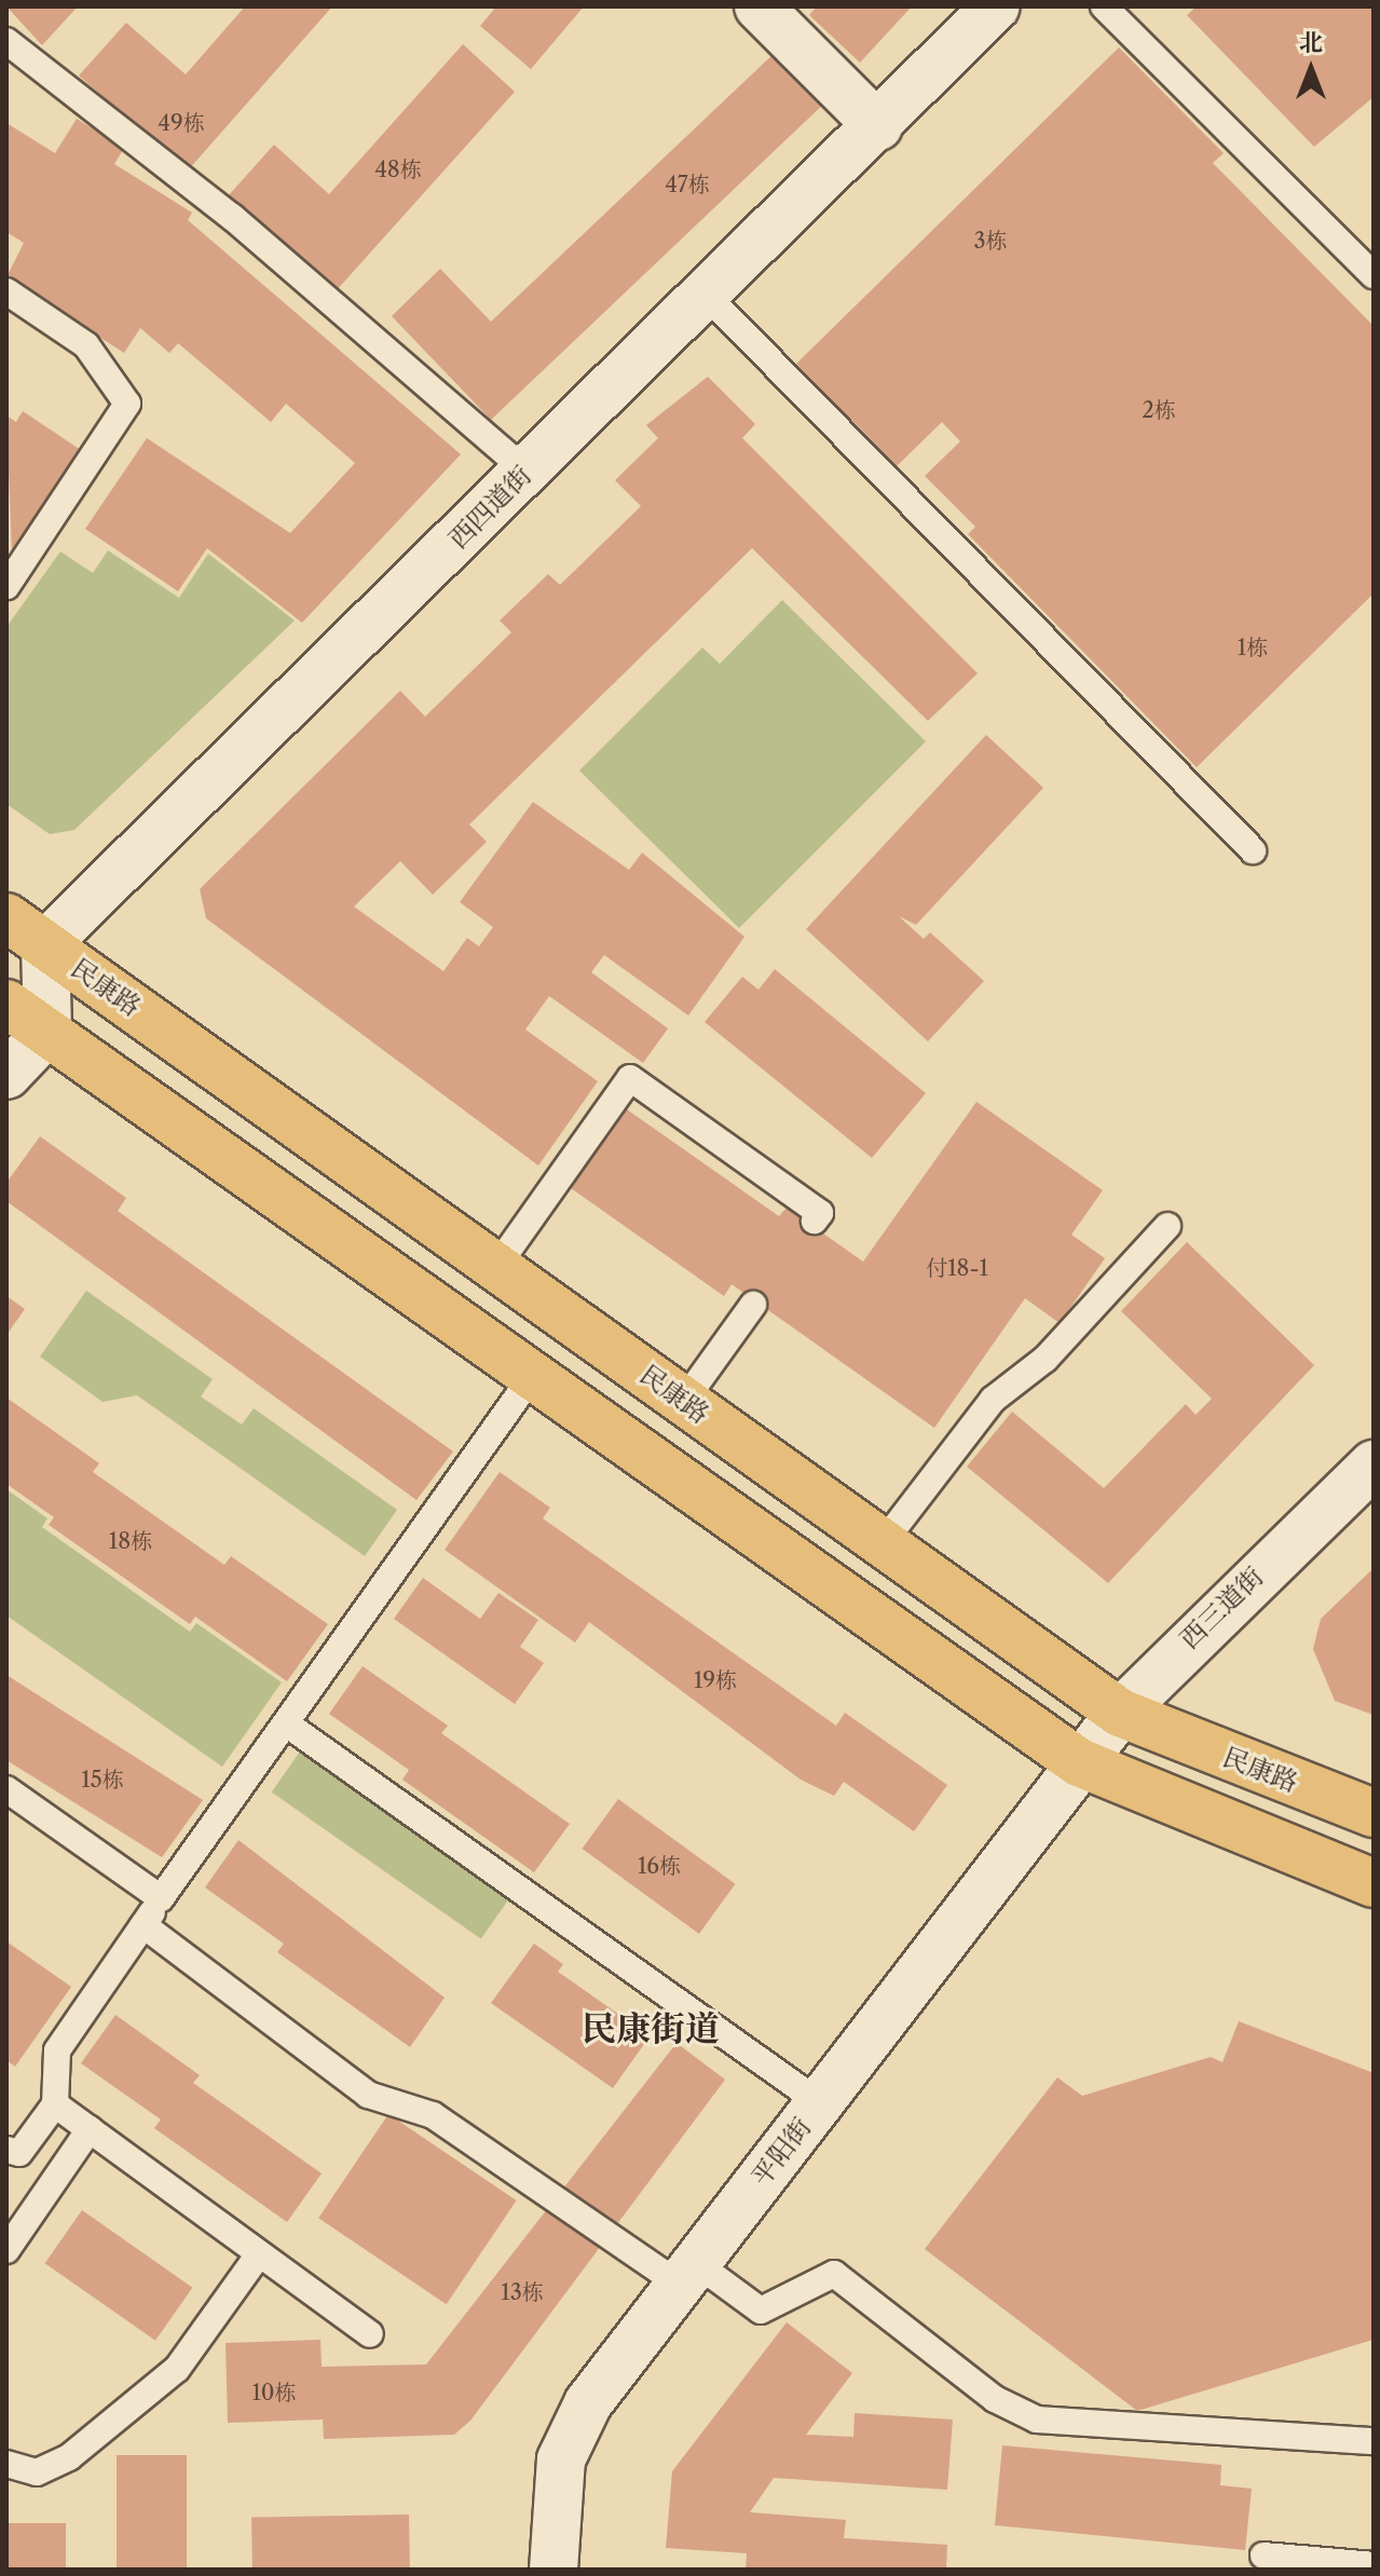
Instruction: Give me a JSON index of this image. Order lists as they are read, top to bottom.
{
  "streets": {
    "main road": ["民康路"],
    "street": ["西四道街", "西三道街", "平阳街"]
  },
  "crossings": [
    ["西四道街", "民康路"],
    ["民康路", "西三道街"],
    ["西三道街", "平阳街"]
  ],
  "districts": ["民康街道"],
  "house_numbers": [
    "49栋",
    "48栋",
    "47栋",
    "3栋",
    "2栋",
    "1栋",
    "付18-1",
    "18栋",
    "19栋",
    "15栋",
    "16栋",
    "13栋",
    "10栋"
  ],
  "north": "top"
}
